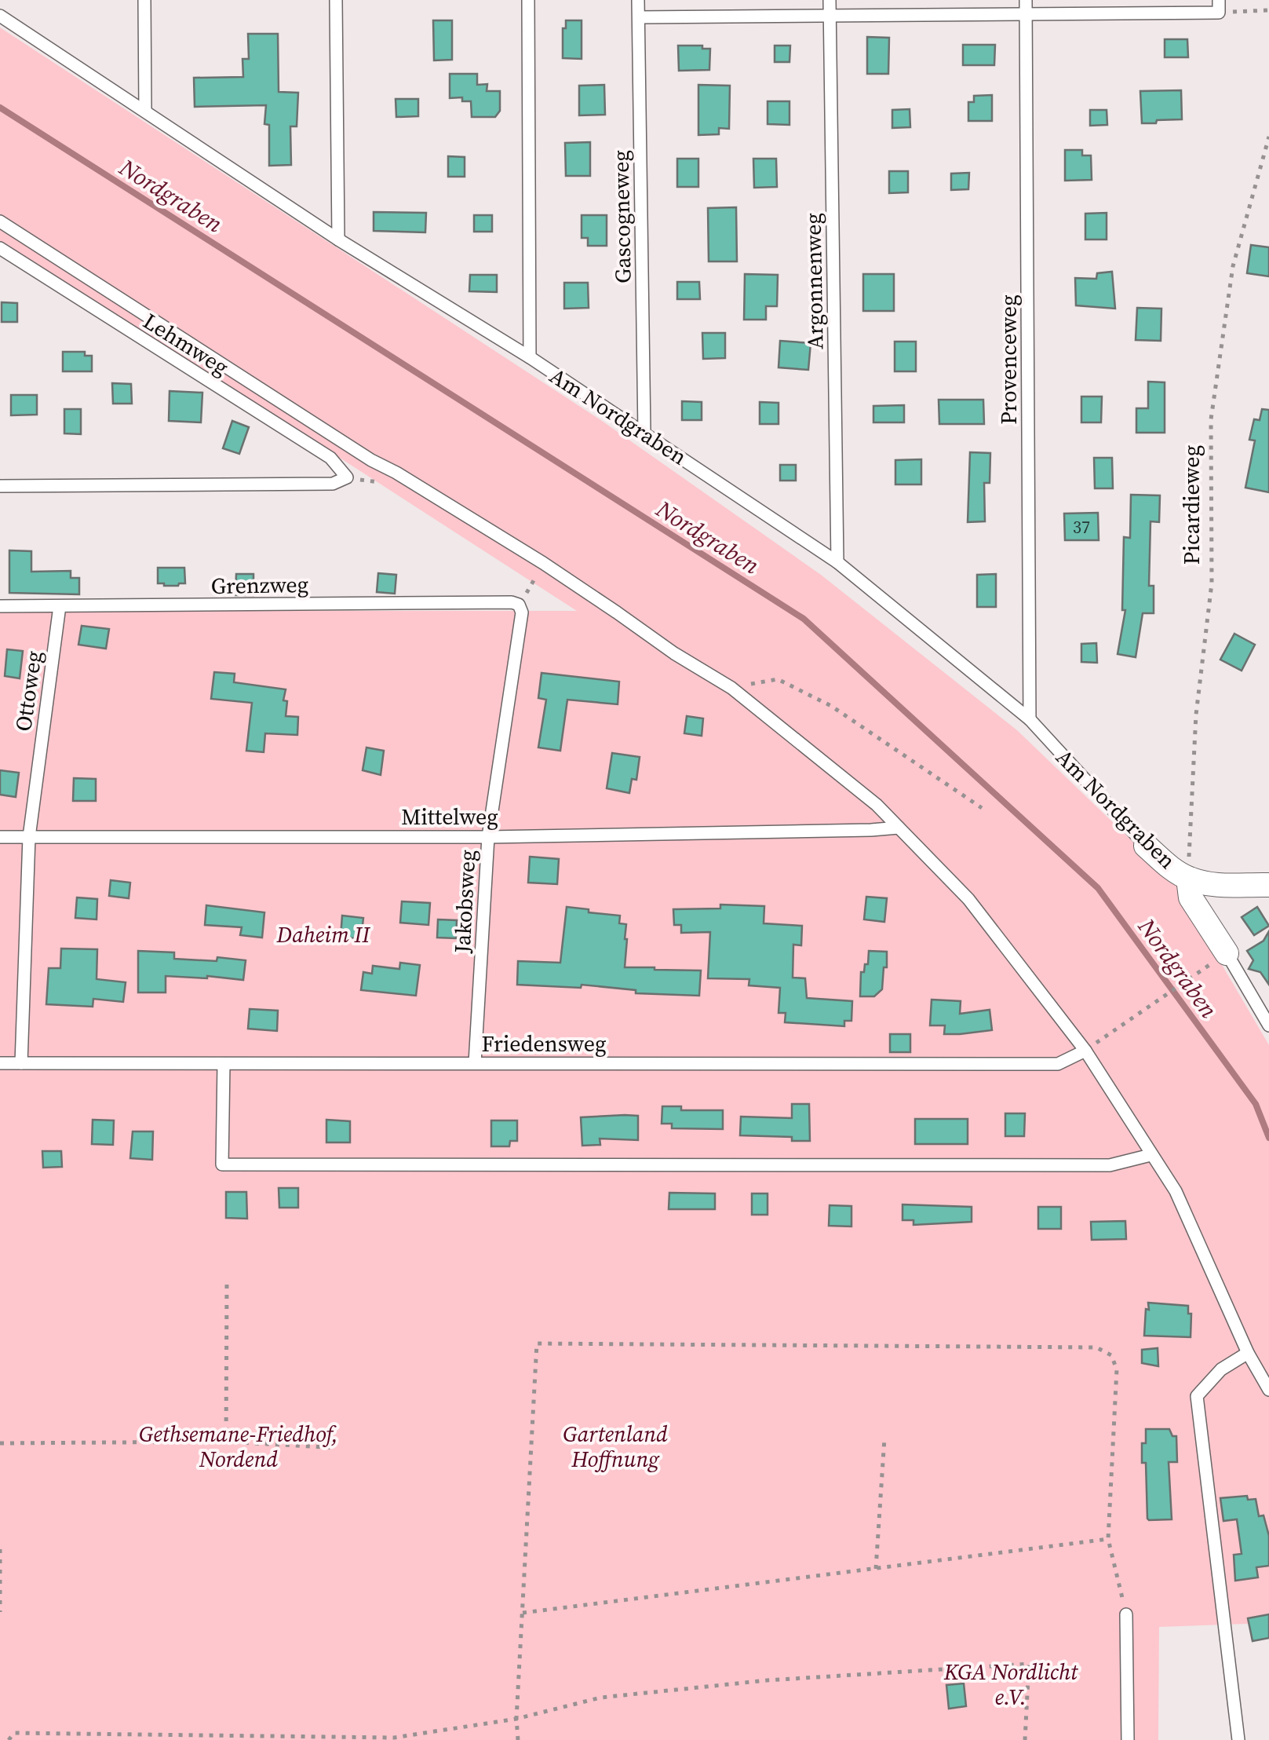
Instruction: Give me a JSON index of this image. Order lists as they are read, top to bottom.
{
  "streets": {
    "street": ["Am Nordgraben"],
    "lane": [
      "Gascogneweg",
      "Argonnenweg",
      "Lehmweg",
      "Provenceweg",
      "Grenzweg",
      "Ottoweg",
      "Mittelweg",
      "Jakobsweg",
      "Friedensweg"
    ],
    "path": ["Picardieweg"]
  },
  "crossings": [
    ["Gascogneweg", "Am Nordgraben"],
    ["Argonnenweg", "Am Nordgraben"],
    ["Provenceweg", "Am Nordgraben"],
    ["Am Nordgraben", "Picardieweg"],
    ["Grenzweg", "Ottoweg"],
    ["Grenzweg", "Jakobsweg"],
    ["Ottoweg", "Mittelweg"],
    ["Ottoweg", "Friedensweg"],
    ["Mittelweg", "Jakobsweg"],
    ["Jakobsweg", "Friedensweg"]
  ],
  "water": ["Nordgraben"],
  "parks": [
    "Daheim II",
    "Gethsemane-Friedhof, Nordend",
    "Gartenland Hoffnung",
    "KGA Nordlicht e.V."
  ],
  "house_numbers": ["37"]
}
